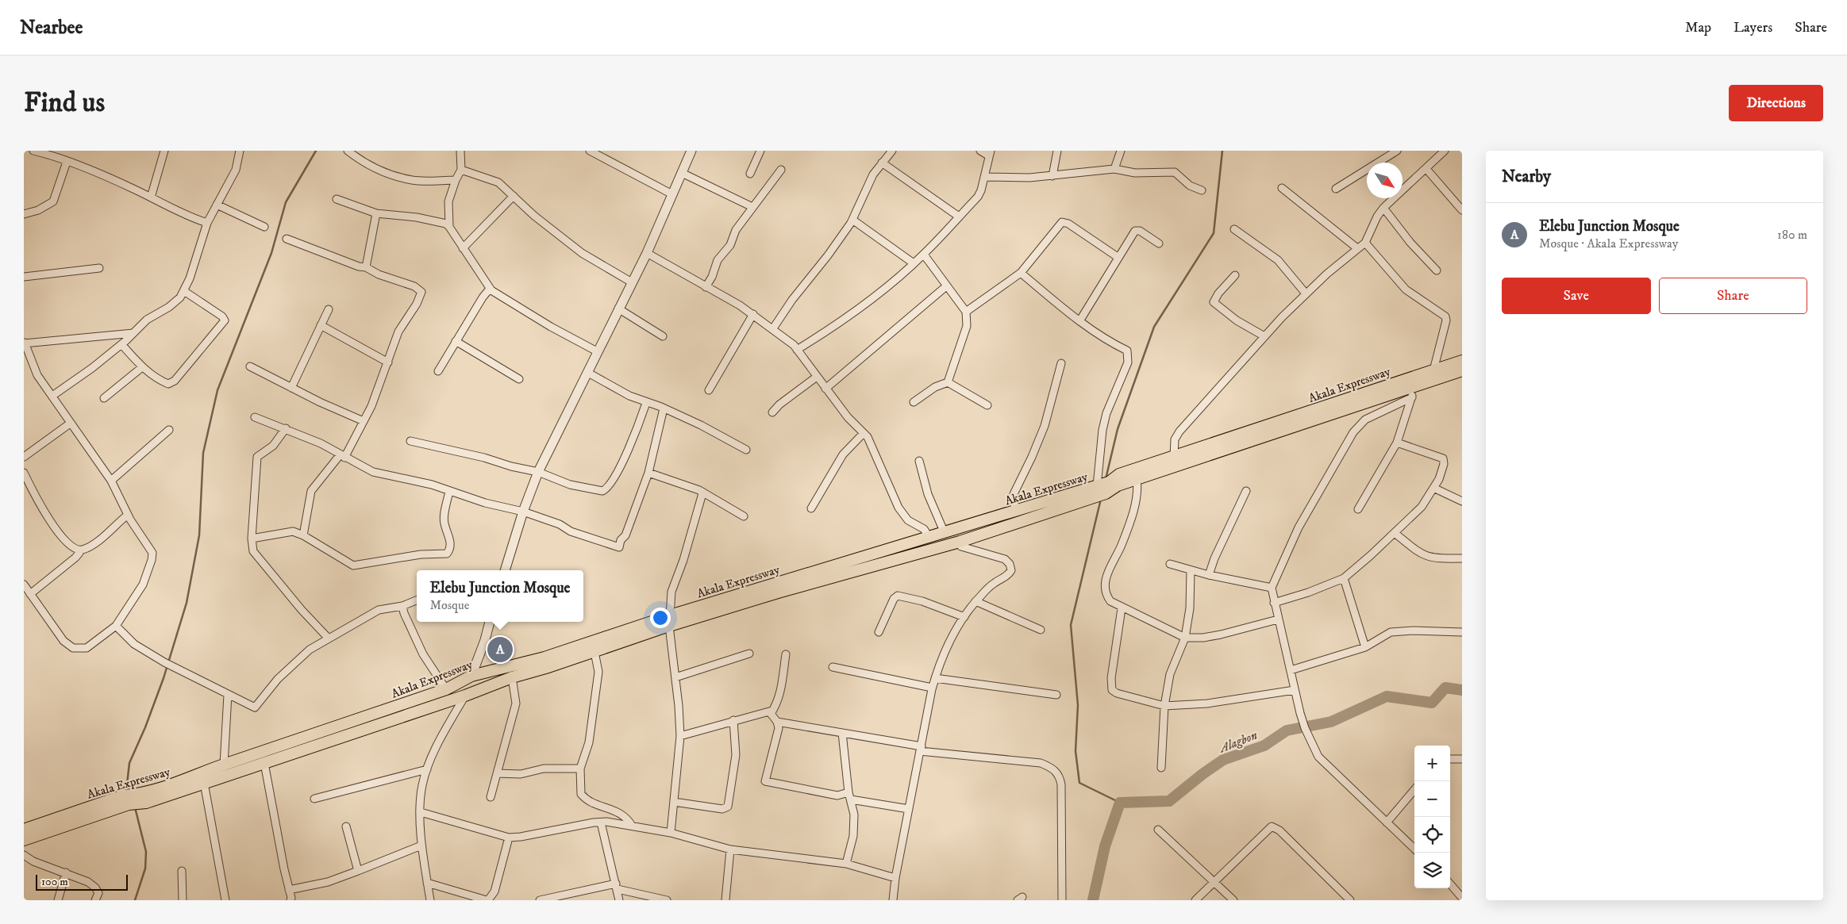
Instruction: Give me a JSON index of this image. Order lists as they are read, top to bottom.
{
  "streets": {
    "main road": ["Akala Expressway"]
  },
  "water": ["Alagbon"],
  "scale_bar": "100 m",
  "north": "bottom right",
  "page": {
    "header": "Nearbee",
    "nav": ["Map", "Layers", "Share"],
    "buttons": [
      "Directions",
      ["Save", "Share"]
    ],
    "title": "Find us",
    "heading": "Nearby",
    "list": [
      {
        "mark": "A",
        "name": "Elebu Junction Mosque",
        "note": "Mosque · Akala Expressway",
        "value": "180 m"
      }
    ],
    "popup": ["Elebu Junction Mosque", "Mosque"],
    "pins": "A",
    "map_buttons": ["+", "−"],
    "scale": "100 m"
  }
}
